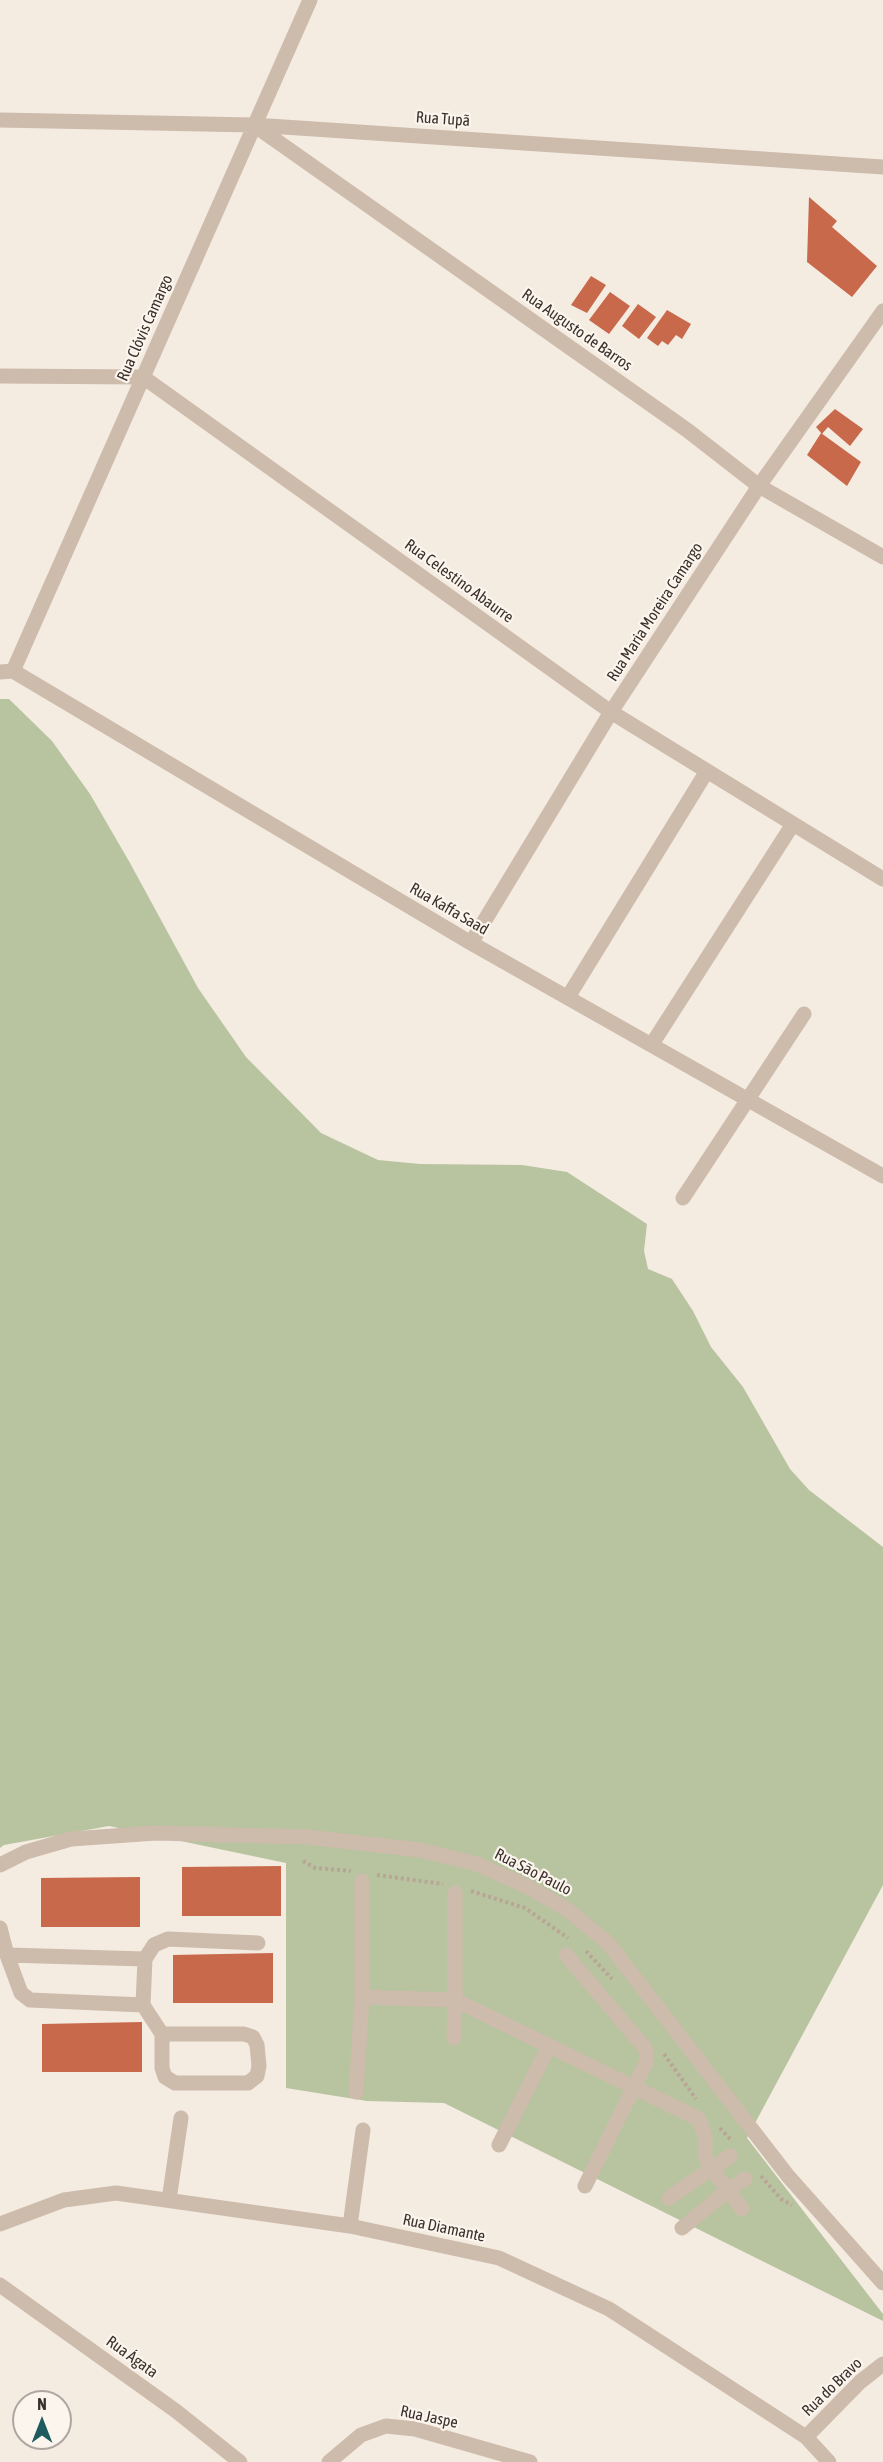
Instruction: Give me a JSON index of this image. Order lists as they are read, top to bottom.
{
  "streets": {
    "street": [
      "Rua Tupã",
      "Rua Clóvis Camargo",
      "Rua Augusto de Barros",
      "Rua Celestino Abaurre",
      "Rua Maria Moreira Camargo",
      "Rua Kaffa Saad",
      "Rua São Paulo",
      "Rua Diamante",
      "Rua Ágata",
      "Rua do Bravo",
      "Rua Jaspe"
    ]
  },
  "crossings": [
    ["Rua Tupã", "Rua Clóvis Camargo"],
    ["Rua Tupã", "Rua Augusto de Barros"],
    ["Rua Clóvis Camargo", "Rua Augusto de Barros"],
    ["Rua Clóvis Camargo", "Rua Celestino Abaurre"],
    ["Rua Clóvis Camargo", "Rua Kaffa Saad"],
    ["Rua Augusto de Barros", "Rua Maria Moreira Camargo"],
    ["Rua Celestino Abaurre", "Rua Maria Moreira Camargo"],
    ["Rua Maria Moreira Camargo", "Rua Kaffa Saad"],
    ["Rua Diamante", "Rua do Bravo"]
  ],
  "north": "top"
}
